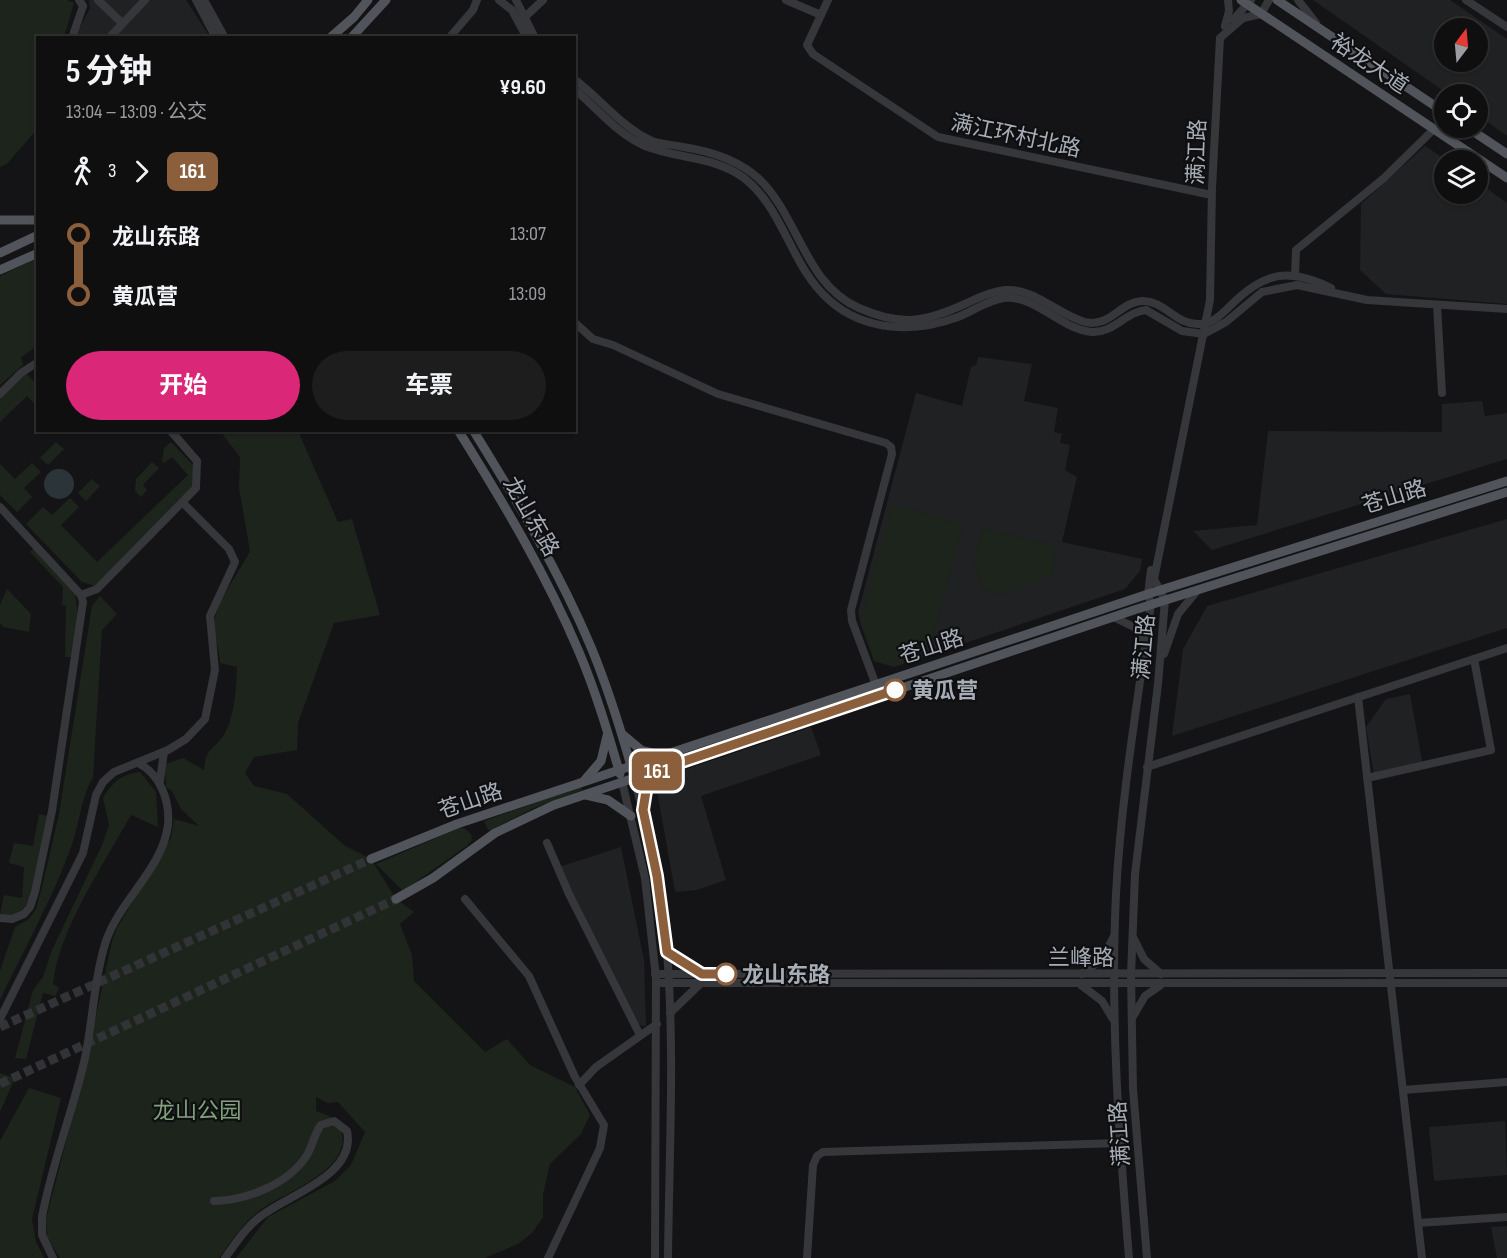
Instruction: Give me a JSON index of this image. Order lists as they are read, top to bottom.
{
  "streets": {
    "main road": ["裕龙大道", "苍山路", "龙山东路"],
    "street": ["满江环村北路", "满江路", "兰峰路"]
  },
  "crossings": [
    ["裕龙大道", "满江路"],
    ["满江环村北路", "满江路"],
    ["满江路", "苍山路"],
    ["满江路", "兰峰路"],
    ["苍山路", "龙山东路"],
    ["龙山东路", "兰峰路"]
  ],
  "parks": ["龙山公园"],
  "places": ["黄瓜营", "龙山东路"],
  "lines": ["bus line 161"],
  "north": "top",
  "page": {
    "on_map": "161",
    "heading": ["5 分钟", "13:04 – 13:09 · 公交", "¥9.60"],
    "legs": ["3", "161"],
    "list": [
      {
        "name": "龙山东路",
        "value": "13:07"
      },
      {
        "name": "黄瓜营",
        "value": "13:09"
      }
    ],
    "buttons": ["开始", "车票"]
  }
}
